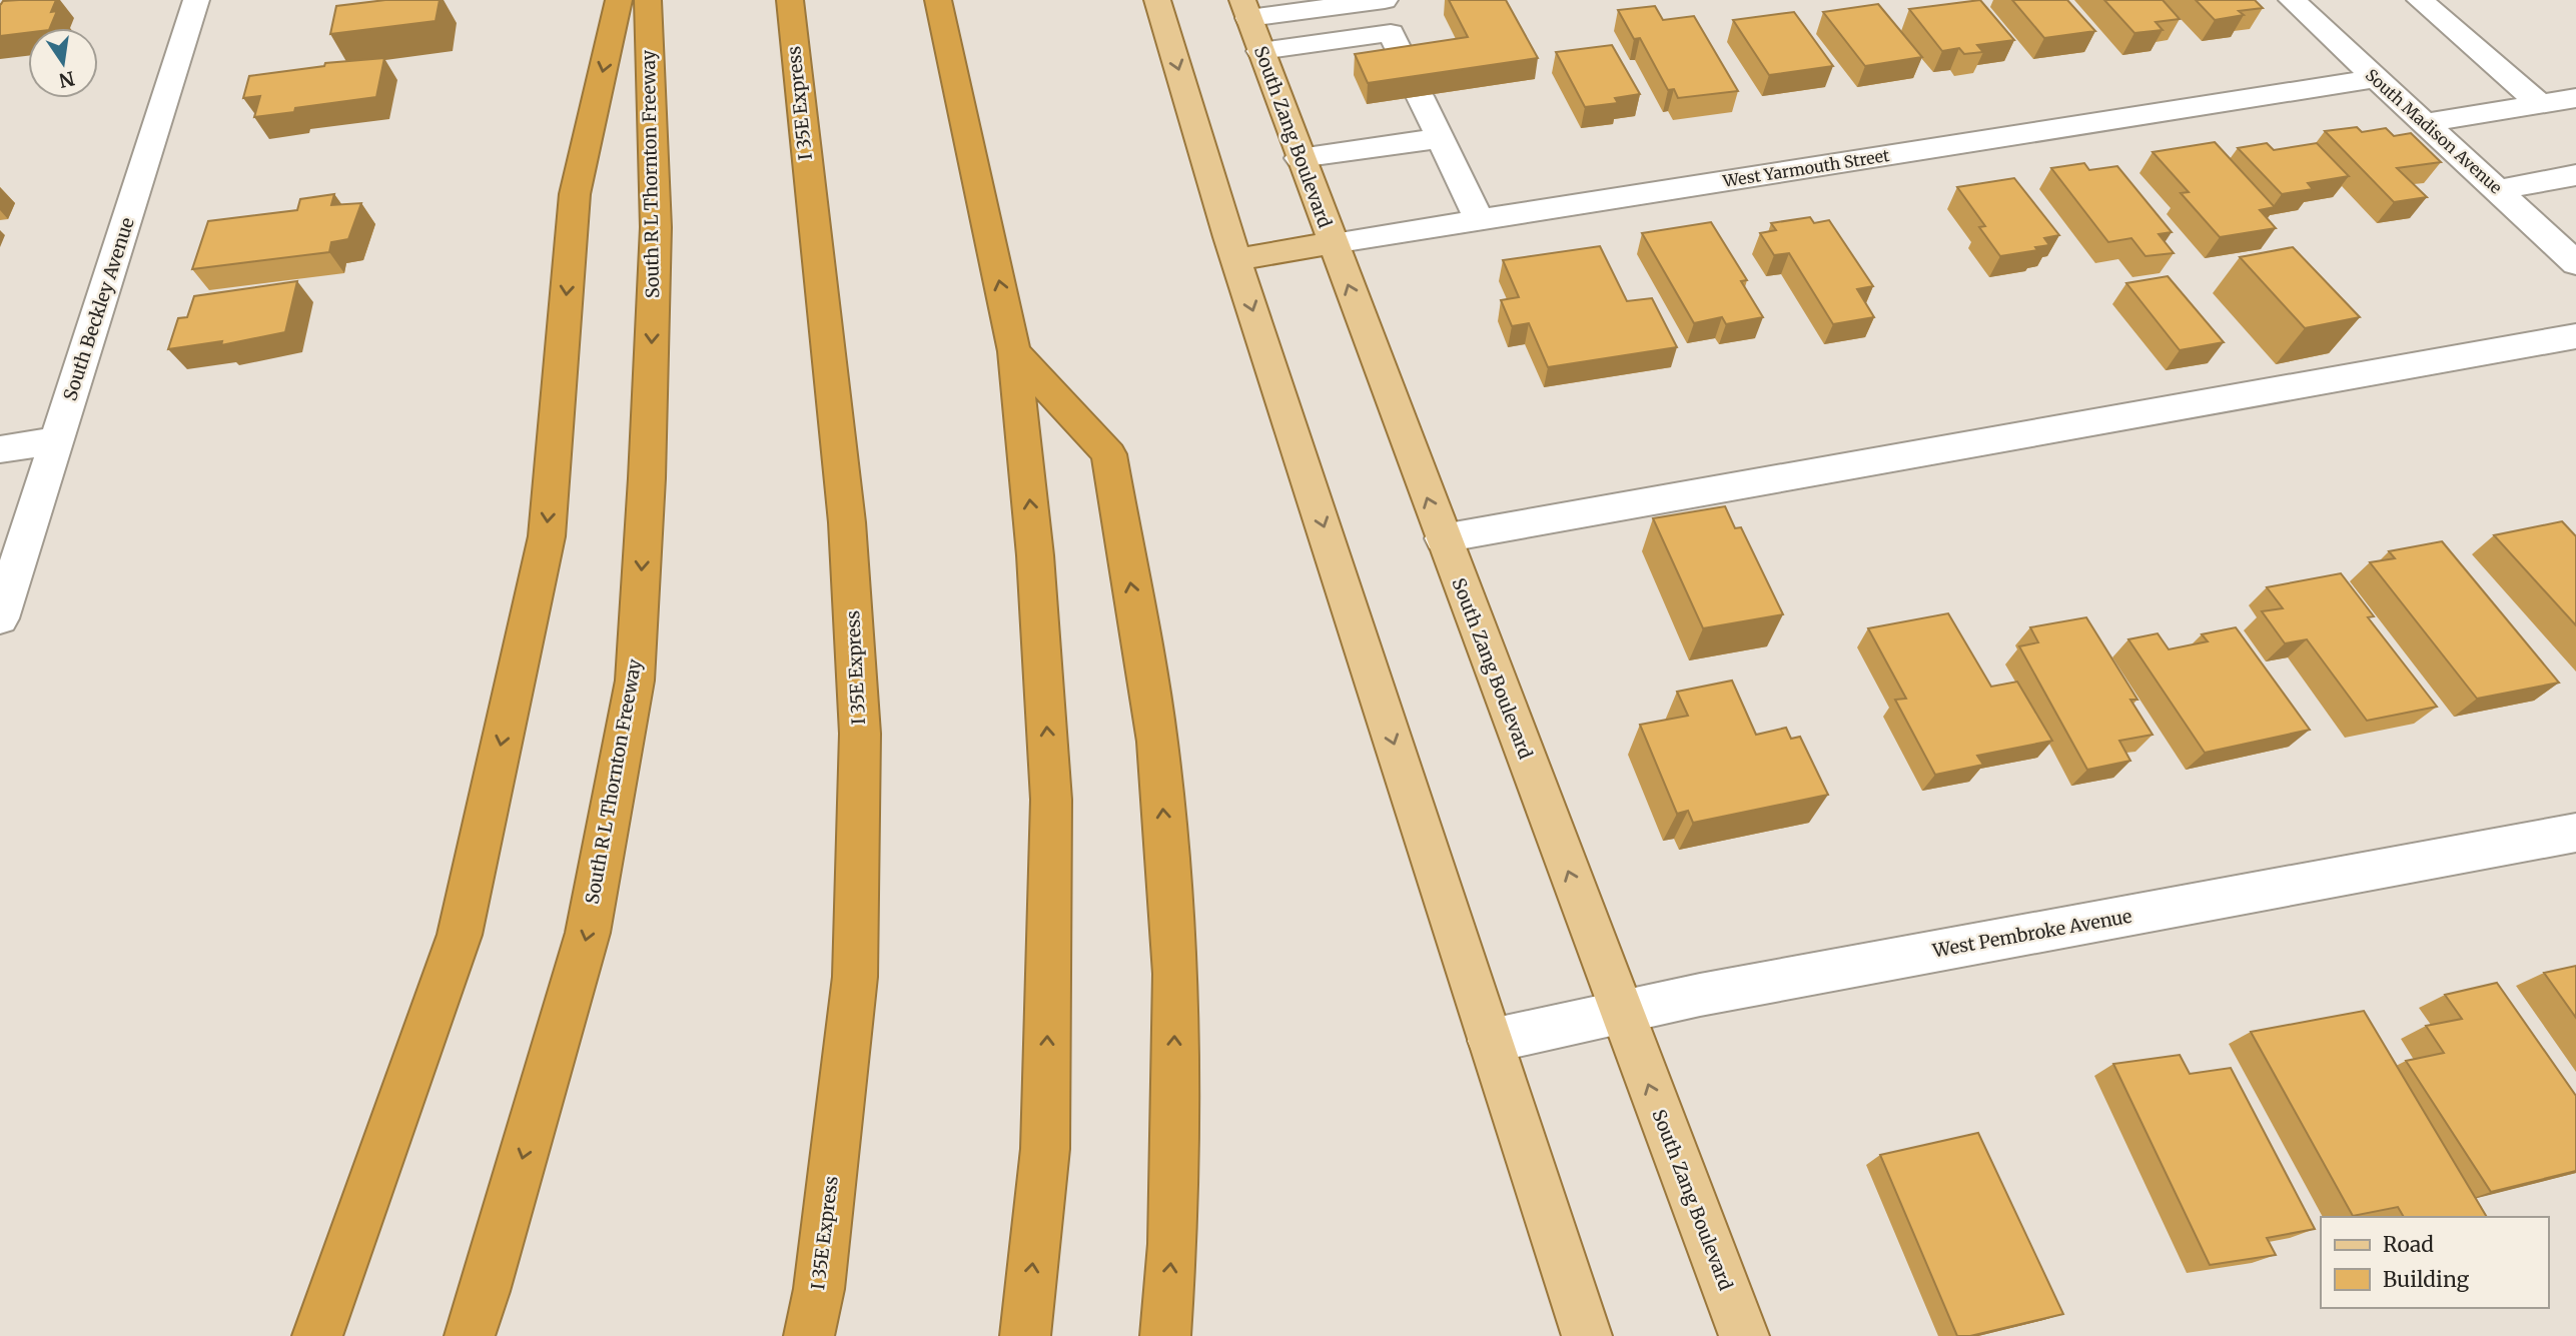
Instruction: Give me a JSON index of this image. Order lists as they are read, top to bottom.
{
  "streets": {
    "highway": ["I 35E Express", "South R L Thornton Freeway"],
    "main road": ["South Zang Boulevard", "West Yarmouth Street"],
    "street": ["South Madison Avenue", "South Beckley Avenue", "West Pembroke Avenue"]
  },
  "crossings": [
    ["South Madison Avenue", "West Yarmouth Street"],
    ["South Zang Boulevard", "West Yarmouth Street"],
    ["South Zang Boulevard", "West Pembroke Avenue"]
  ],
  "legend": ["Road", "Building"],
  "north": "bottom"
}
